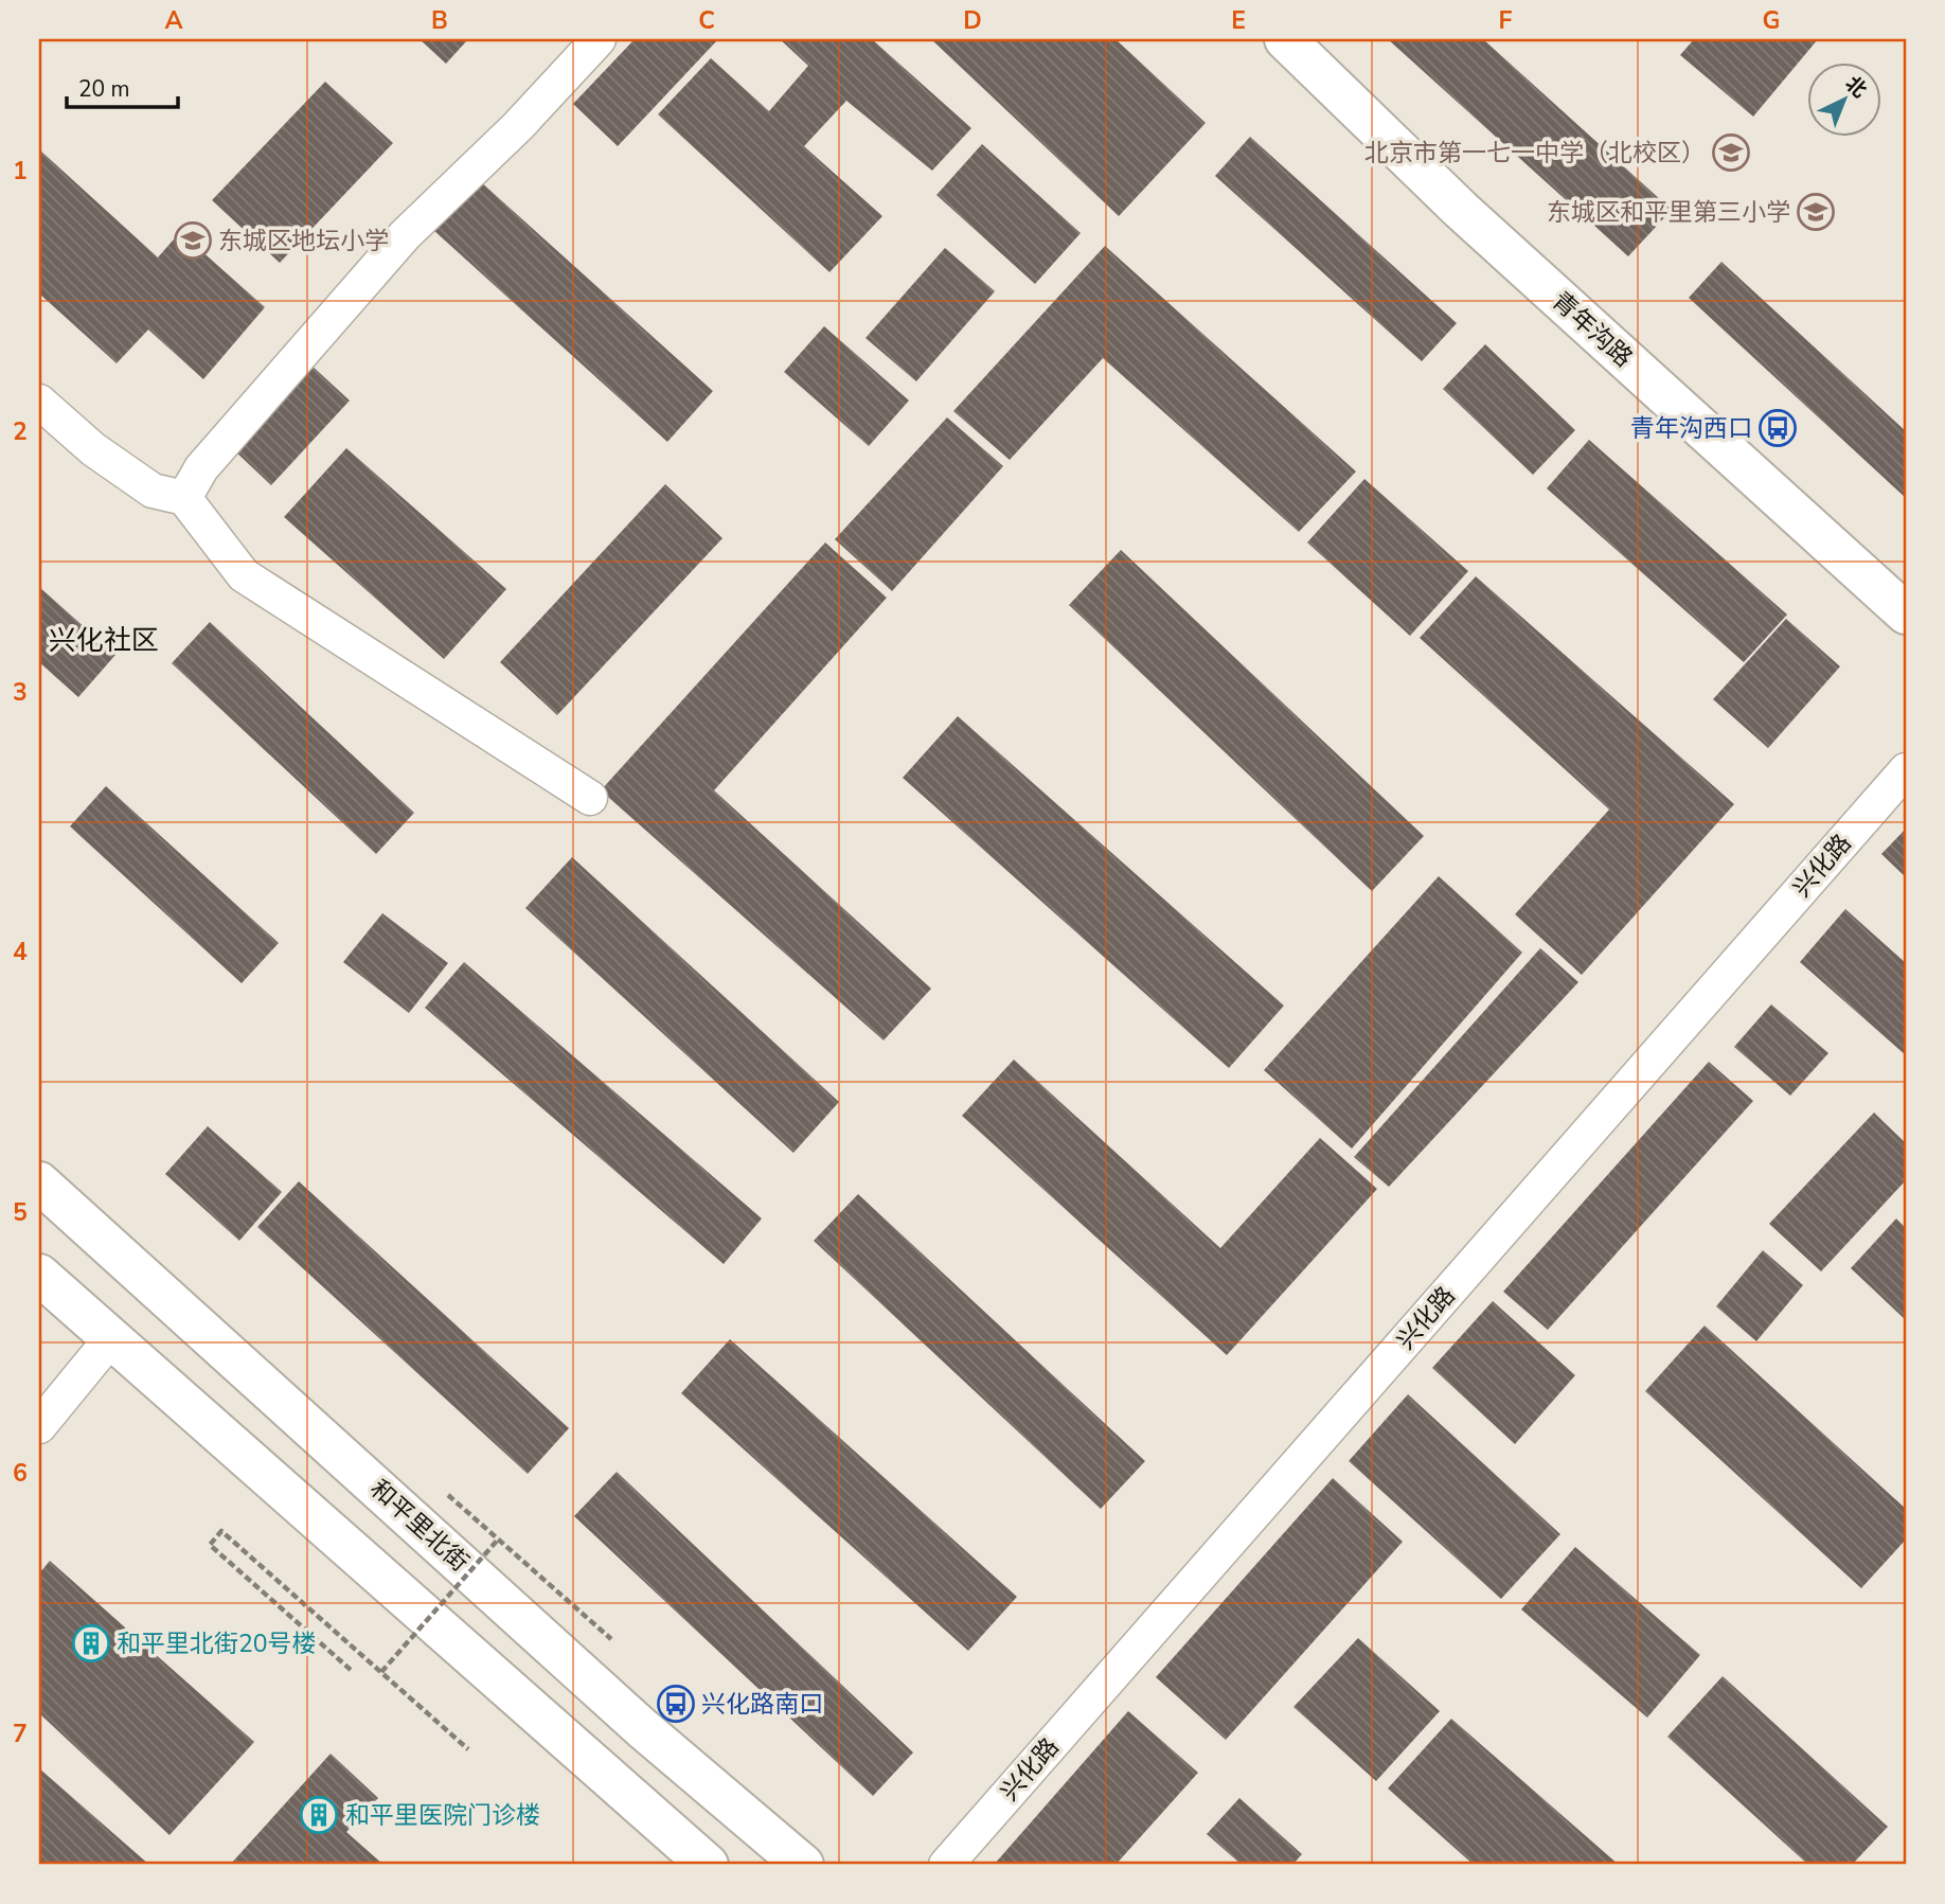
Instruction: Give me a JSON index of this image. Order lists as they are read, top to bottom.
{
  "streets": {
    "main road": ["青年沟路", "和平里北街"],
    "street": ["兴化路"]
  },
  "districts": ["兴化社区"],
  "places": {
    "school or university": ["北京市第一七一中学（北校区）", "东城区和平里第三小学", "东城区地坛小学"],
    "bus stop": ["青年沟西口", "兴化路南口"],
    "building": ["和平里北街20号楼", "和平里医院门诊楼"]
  },
  "scale_bar": "20 m",
  "north": "top right",
  "grid": {
    "columns": [
      "A",
      "B",
      "C",
      "D",
      "E",
      "F",
      "G"
    ],
    "rows": [
      "1",
      "2",
      "3",
      "4",
      "5",
      "6",
      "7"
    ]
  }
}
